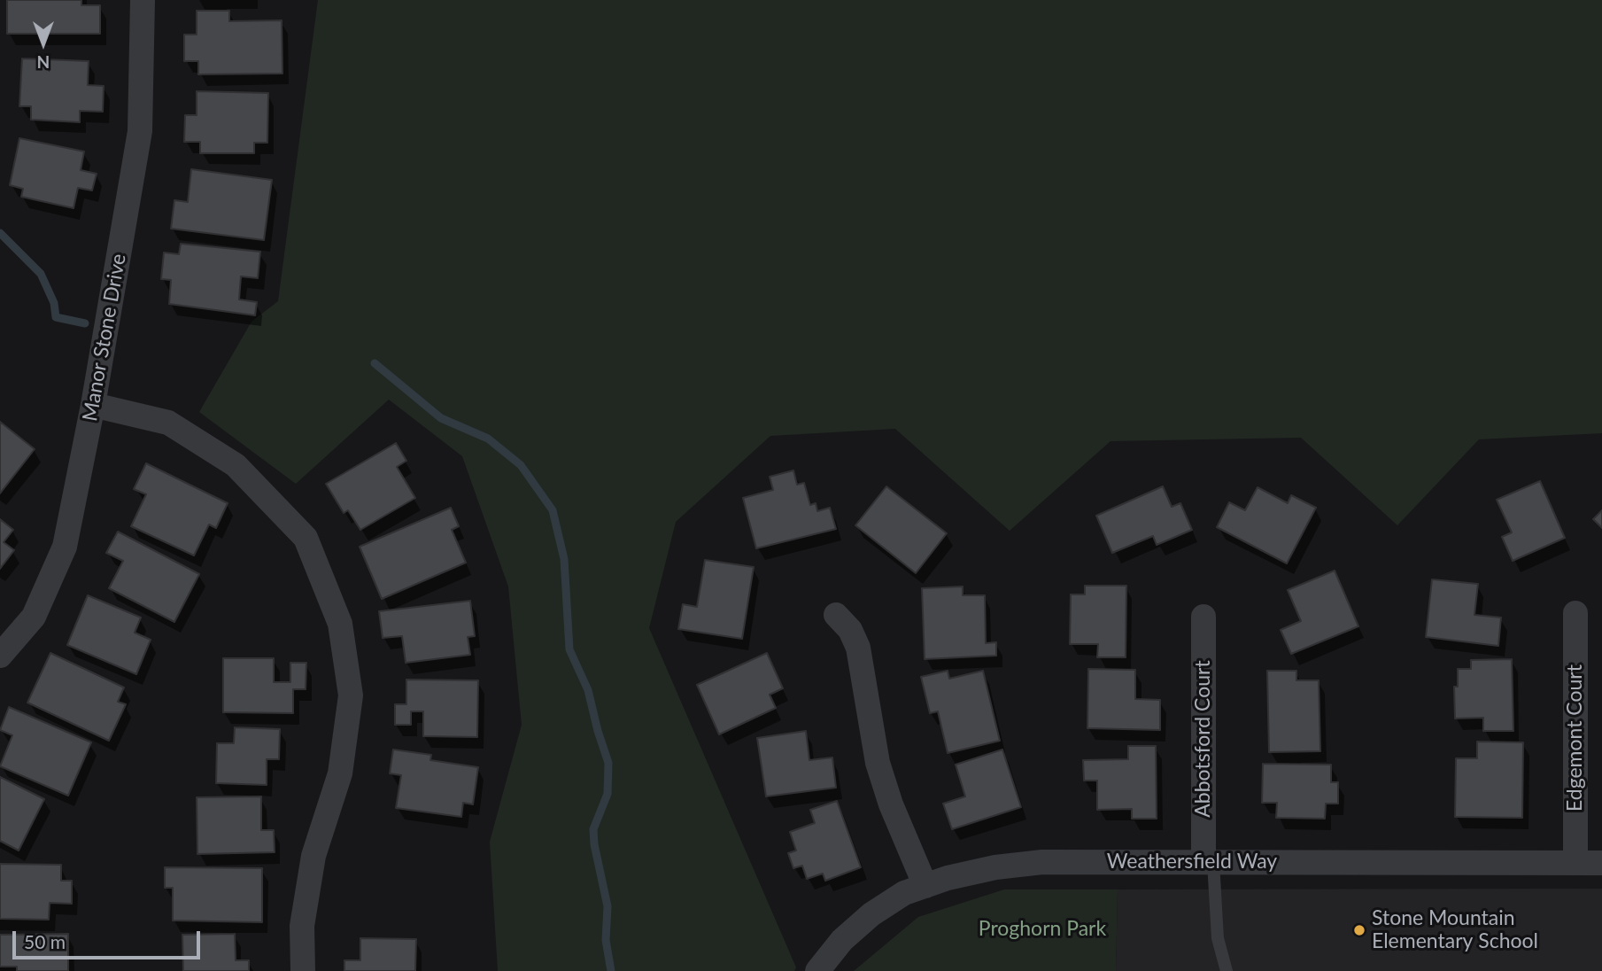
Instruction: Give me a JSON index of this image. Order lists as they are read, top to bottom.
{
  "streets": {
    "street": [
      "Manor Stone Drive",
      "Edgemont Court",
      "Abbotsford Court",
      "Weathersfield Way"
    ]
  },
  "crossings": [
    ["Edgemont Court", "Weathersfield Way"],
    ["Abbotsford Court", "Weathersfield Way"]
  ],
  "parks": ["Proghorn Park"],
  "places": ["Stone Mountain Elementary School"],
  "scale_bar": "50 m",
  "north": "bottom"
}
